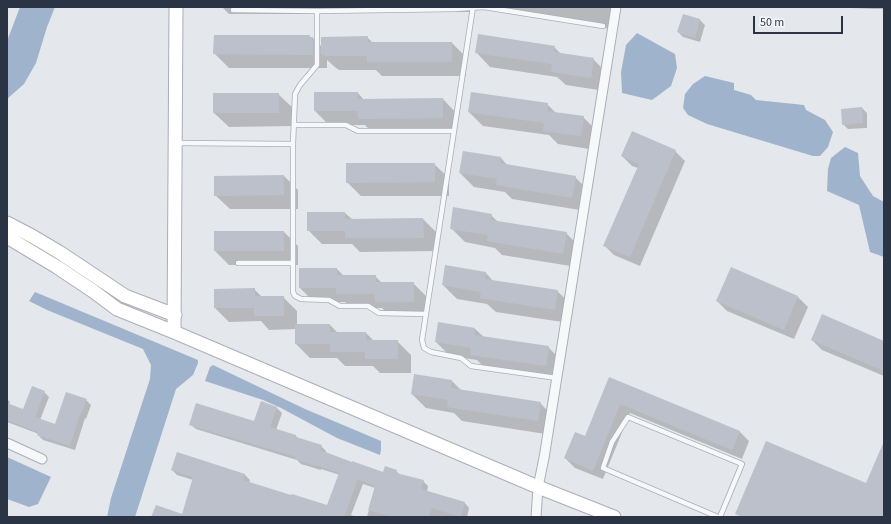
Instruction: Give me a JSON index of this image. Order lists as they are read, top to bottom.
{
  "scale_bar": "50 m"
}
